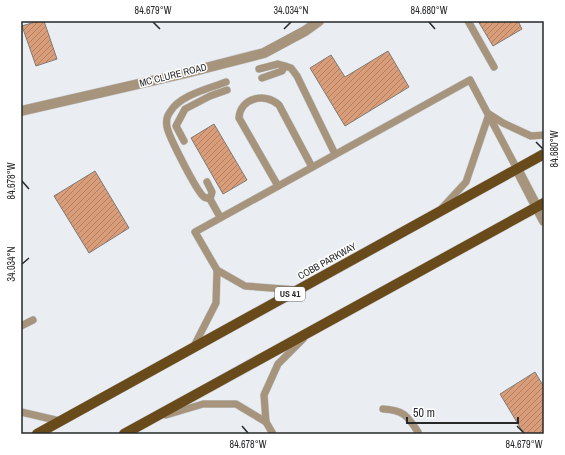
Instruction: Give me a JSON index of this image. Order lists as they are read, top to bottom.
{
  "streets": {
    "main road": ["COBB PARKWAY", "US 41"],
    "street": ["MC CLURE ROAD"]
  },
  "scale_bar": "50 m",
  "coordinates": [
    "84.679°W",
    "34.034°N",
    "84.680°W",
    "84.678°W"
  ]
}
